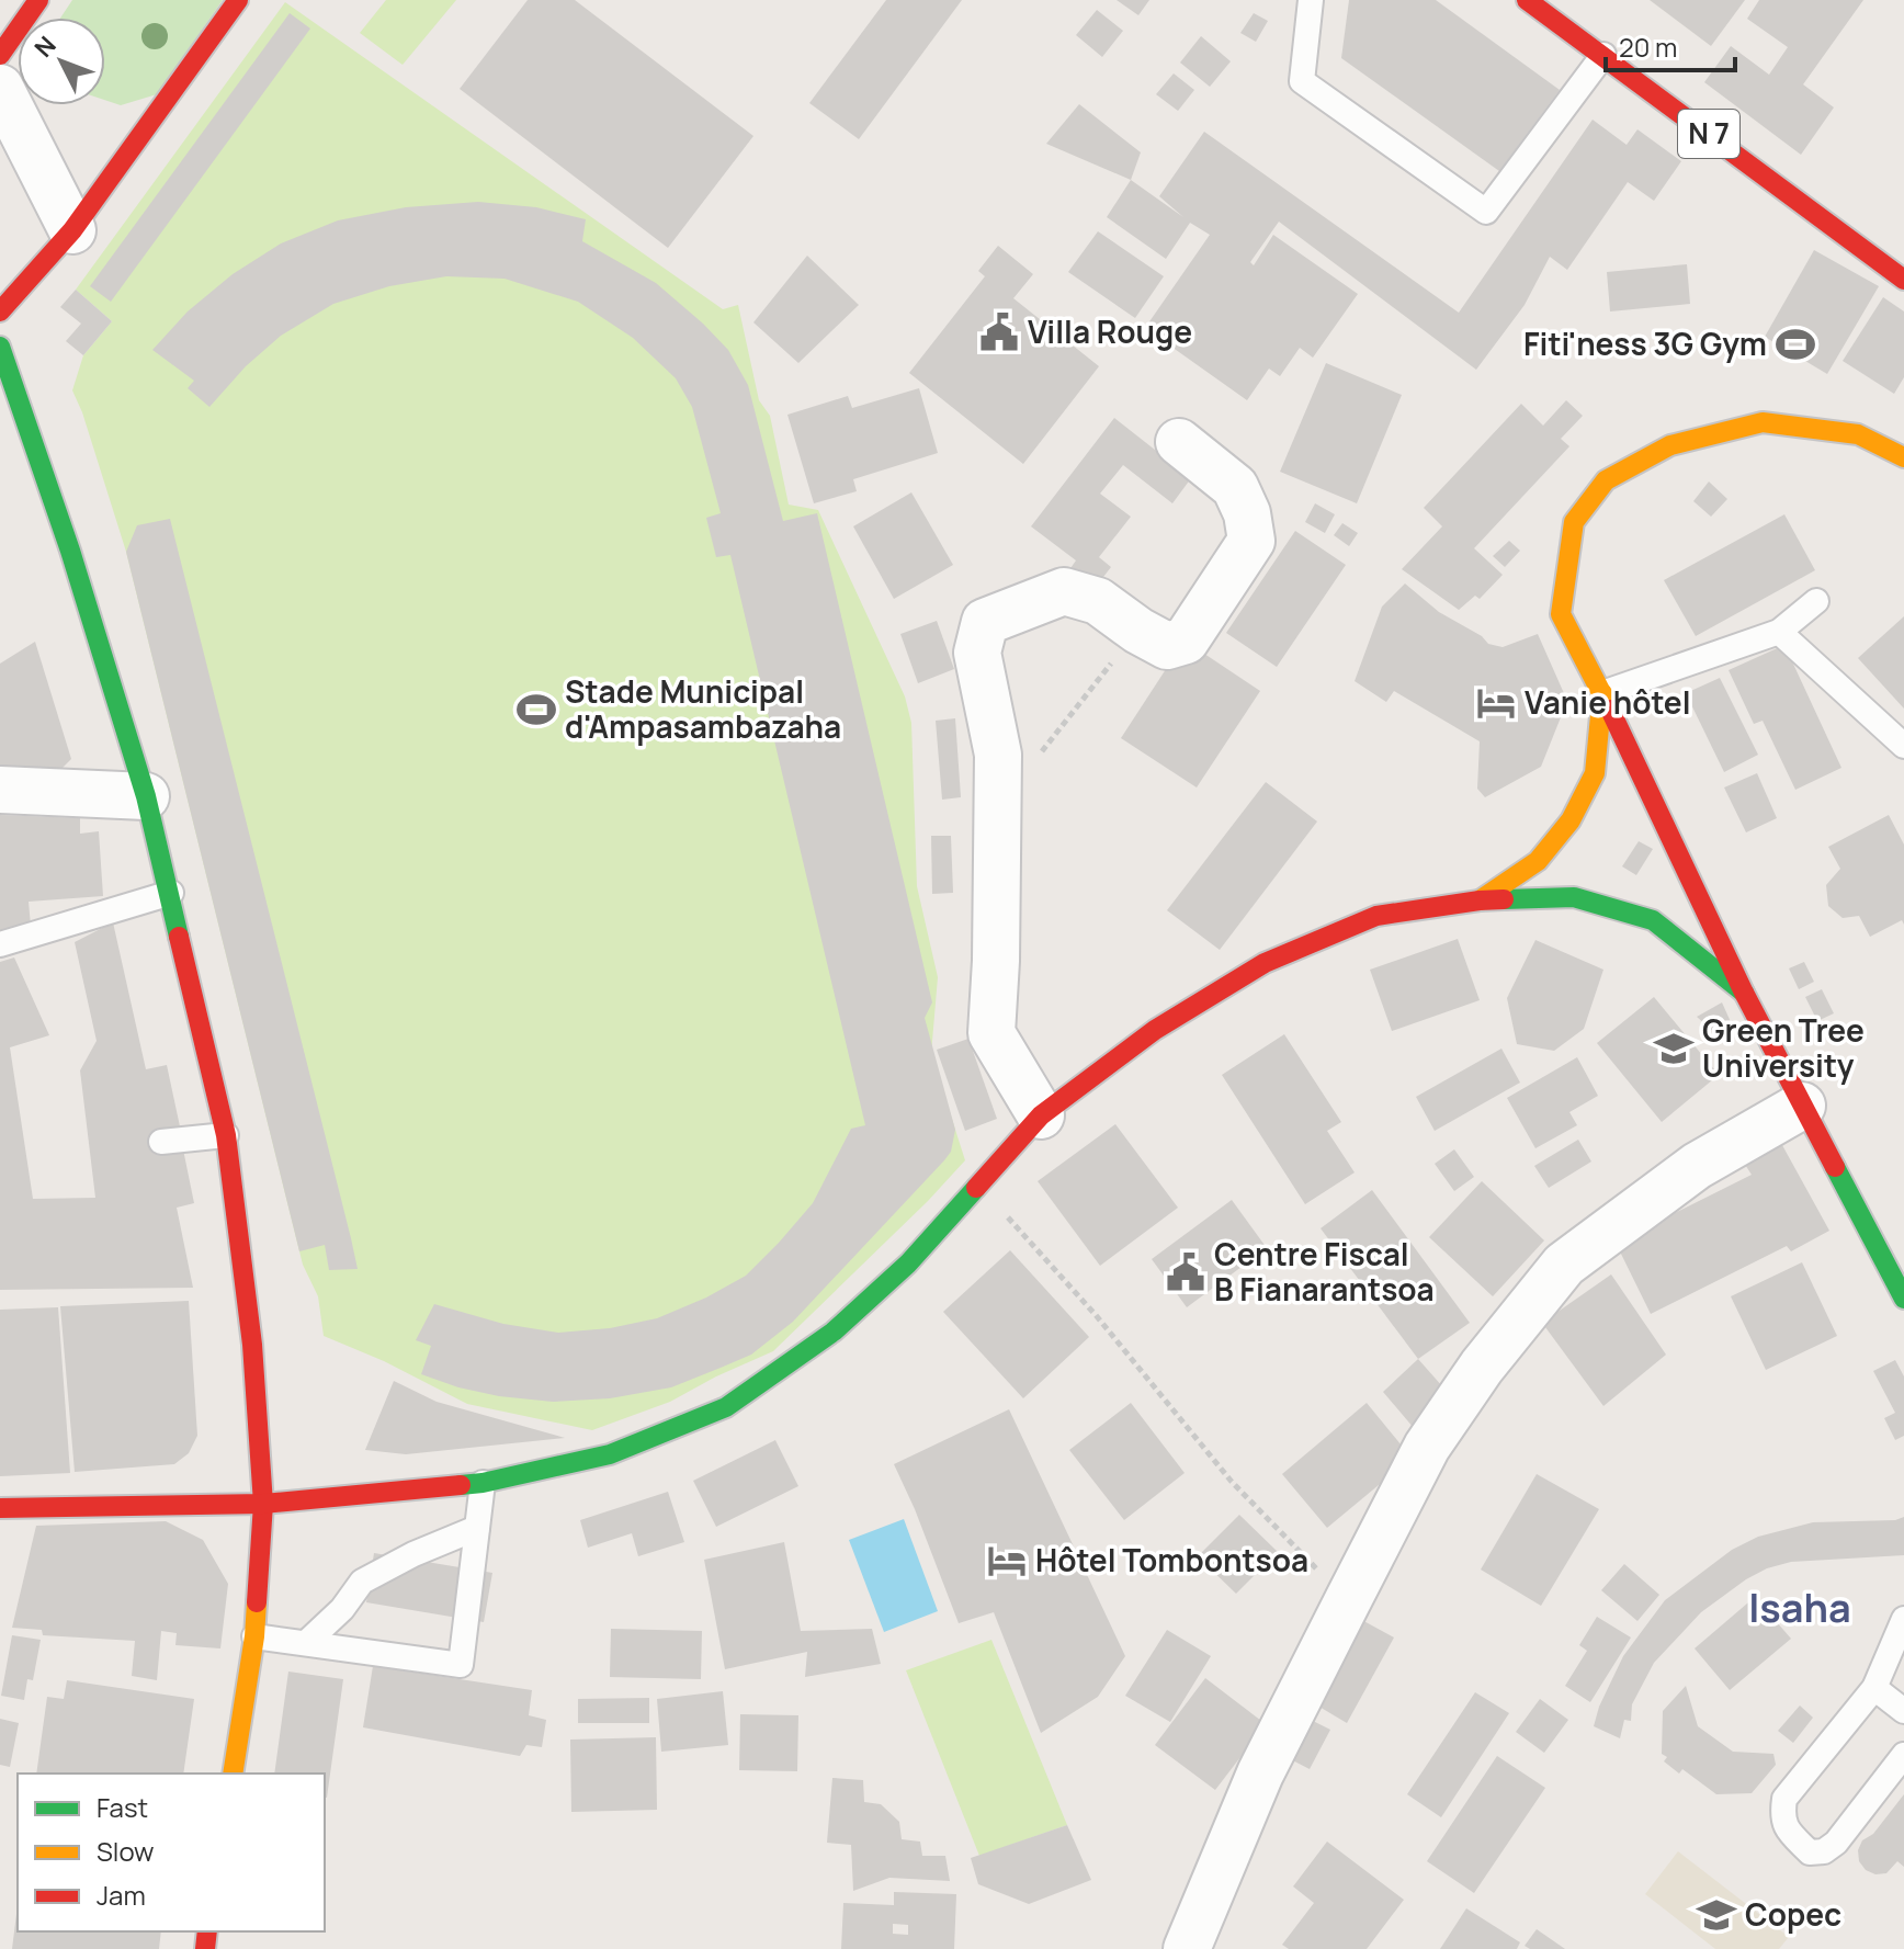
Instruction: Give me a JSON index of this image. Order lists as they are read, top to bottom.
{
  "streets": {
    "street": ["N 7"]
  },
  "districts": ["Isaha"],
  "places": {
    "public building": ["Villa Rouge", "Centre Fiscal B Fianarantsoa"],
    "sports": ["Fiti'ness 3G Gym", "Stade Municipal d'Ampasambazaha"],
    "hotel": ["Vanie hôtel", "Hôtel Tombontsoa"],
    "school or university": ["Green Tree University", "Copec"]
  },
  "legend": ["Fast", "Slow", "Jam"],
  "scale_bar": "20 m",
  "north": "top left"
}
